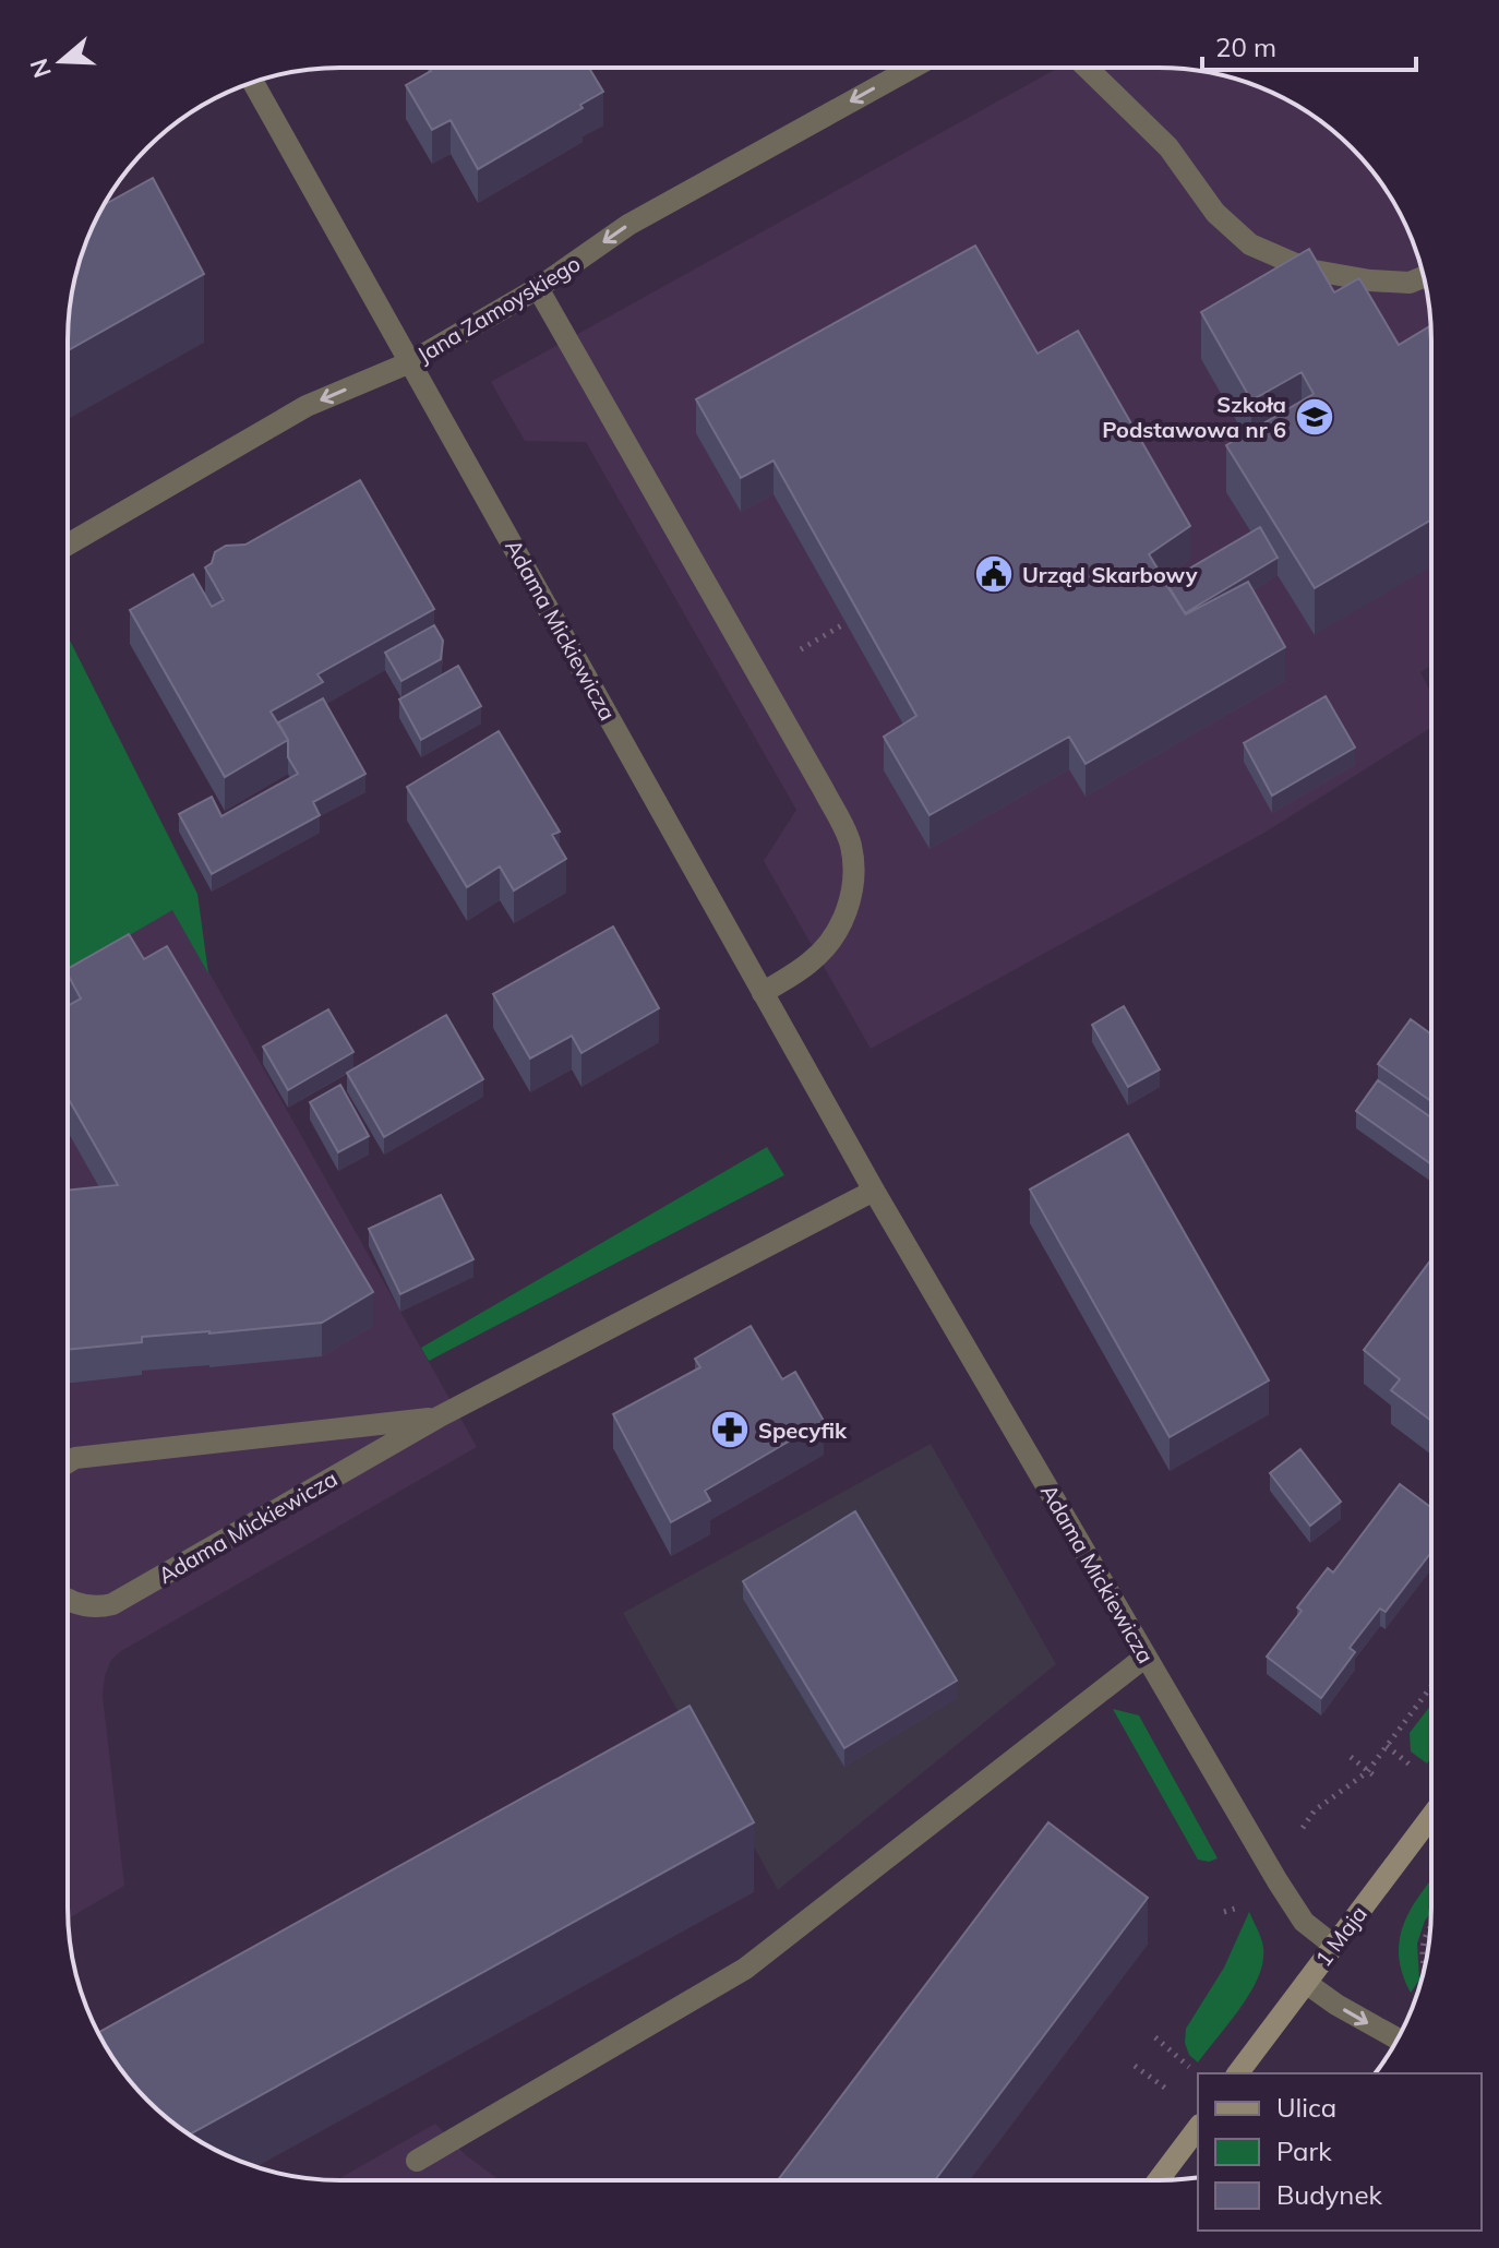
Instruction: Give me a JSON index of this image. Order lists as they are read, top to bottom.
{
  "streets": {
    "street": ["Jana Zamoyskiego", "Adama Mickiewicza", "1 Maja"]
  },
  "crossings": [
    ["Jana Zamoyskiego", "Adama Mickiewicza"],
    ["Adama Mickiewicza", "1 Maja"]
  ],
  "one_way": ["Jana Zamoyskiego"],
  "places": {
    "school or university": ["Szkoła Podstawowa nr 6"],
    "public building": ["Urząd Skarbowy"],
    "pharmacy": ["Specyfik"]
  },
  "legend": ["Ulica", "Park", "Budynek"],
  "scale_bar": "20 m",
  "north": "left"
}
